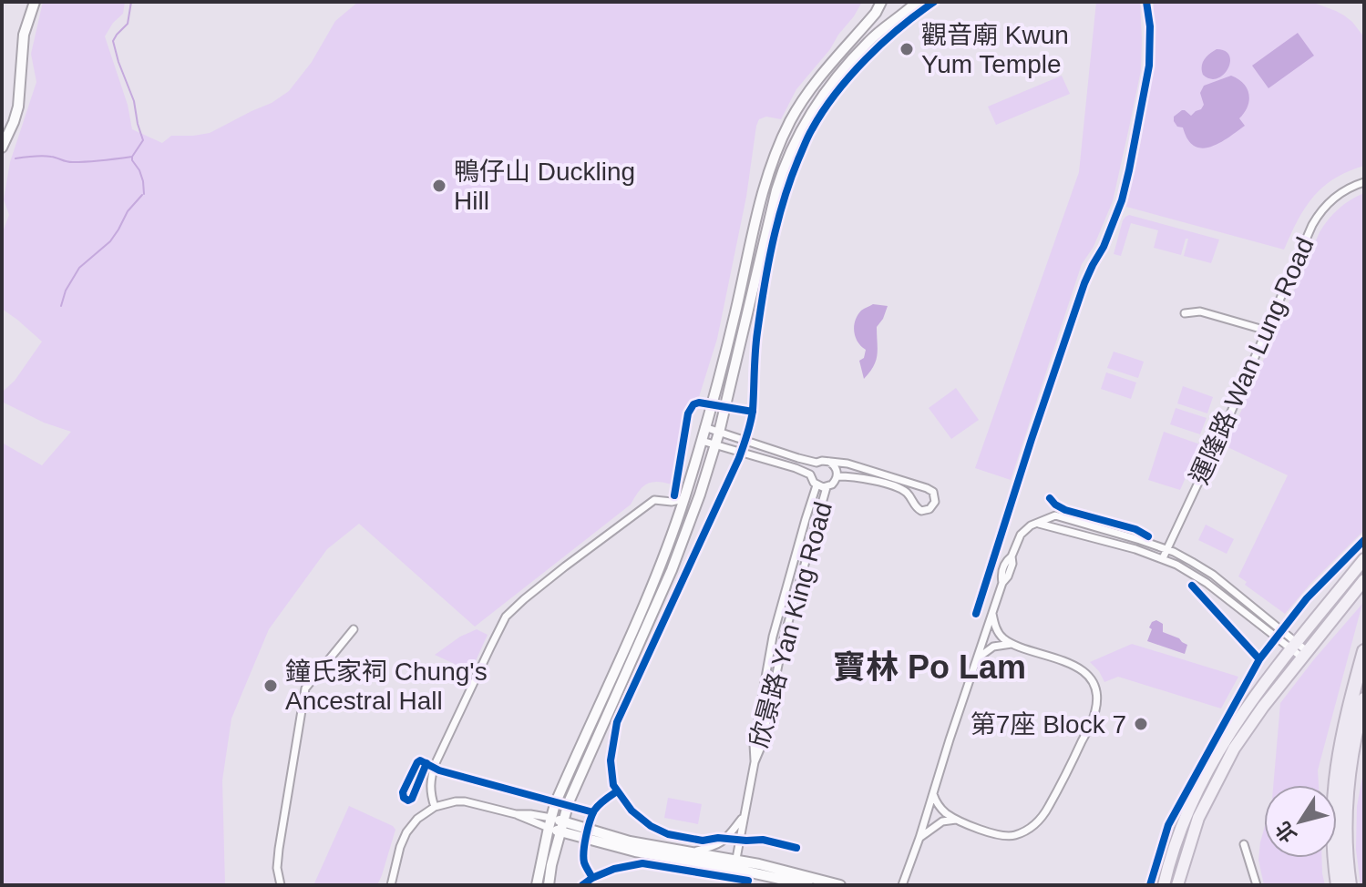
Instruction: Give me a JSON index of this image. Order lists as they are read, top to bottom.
{
  "streets": {
    "street": ["運隆路 Wan Lung Road", "欣景路 Yan King Road"]
  },
  "districts": ["寶林 Po Lam"],
  "places": [
    "觀音廟 Kwun Yum Temple",
    "鴨仔山 Duckling Hill",
    "鐘氏家祠 Chung's Ancestral Hall",
    "第7座 Block 7"
  ],
  "north": "bottom left"
}
